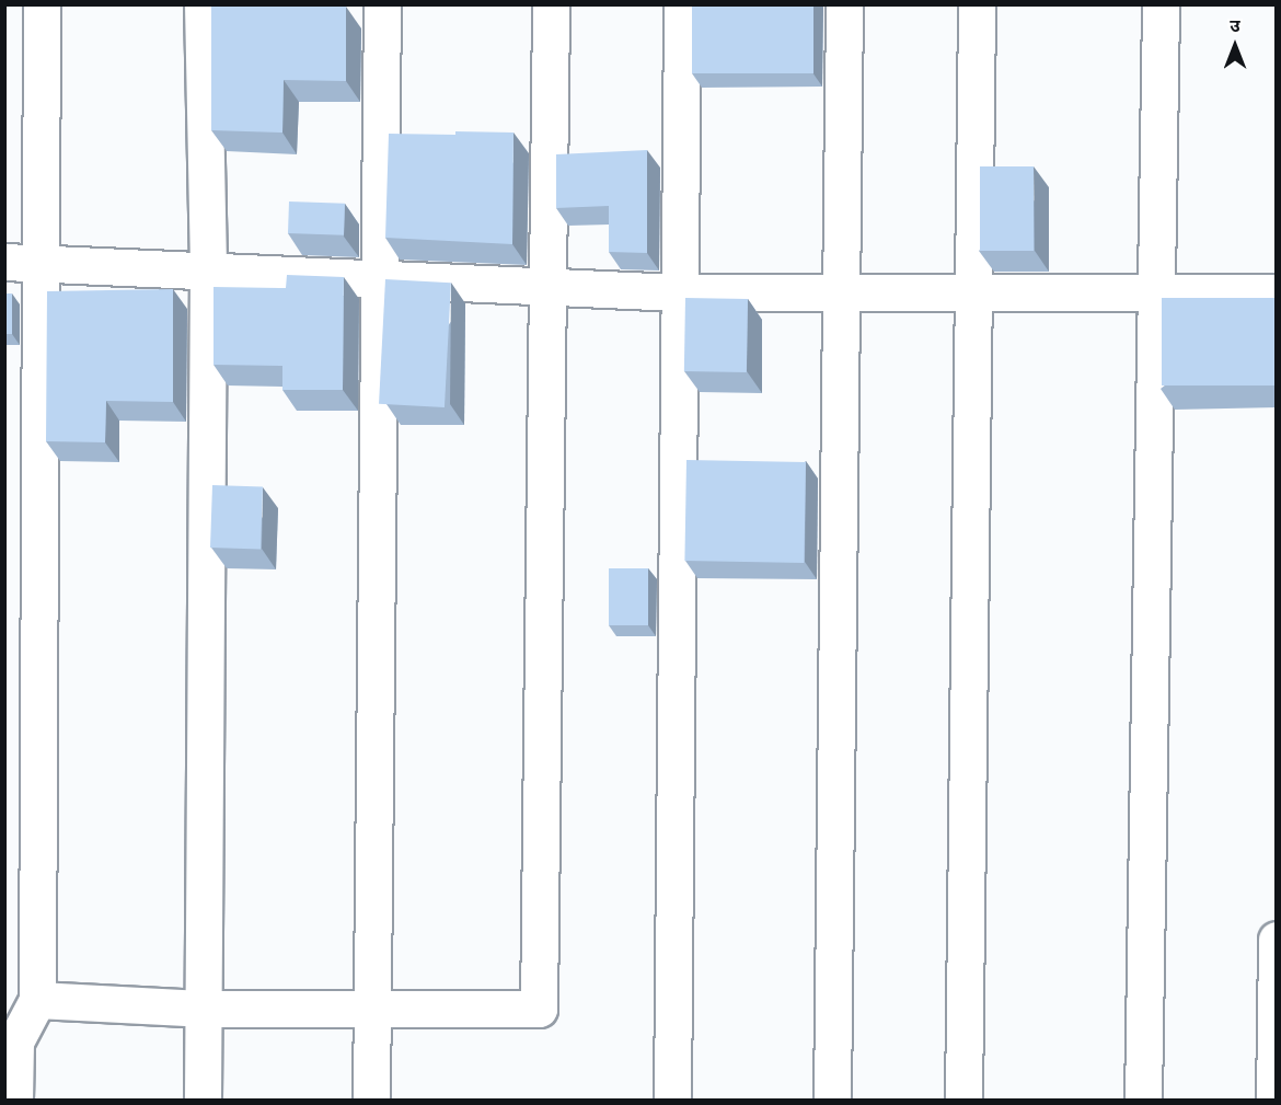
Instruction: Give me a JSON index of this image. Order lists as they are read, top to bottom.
{
  "north": "top"
}
